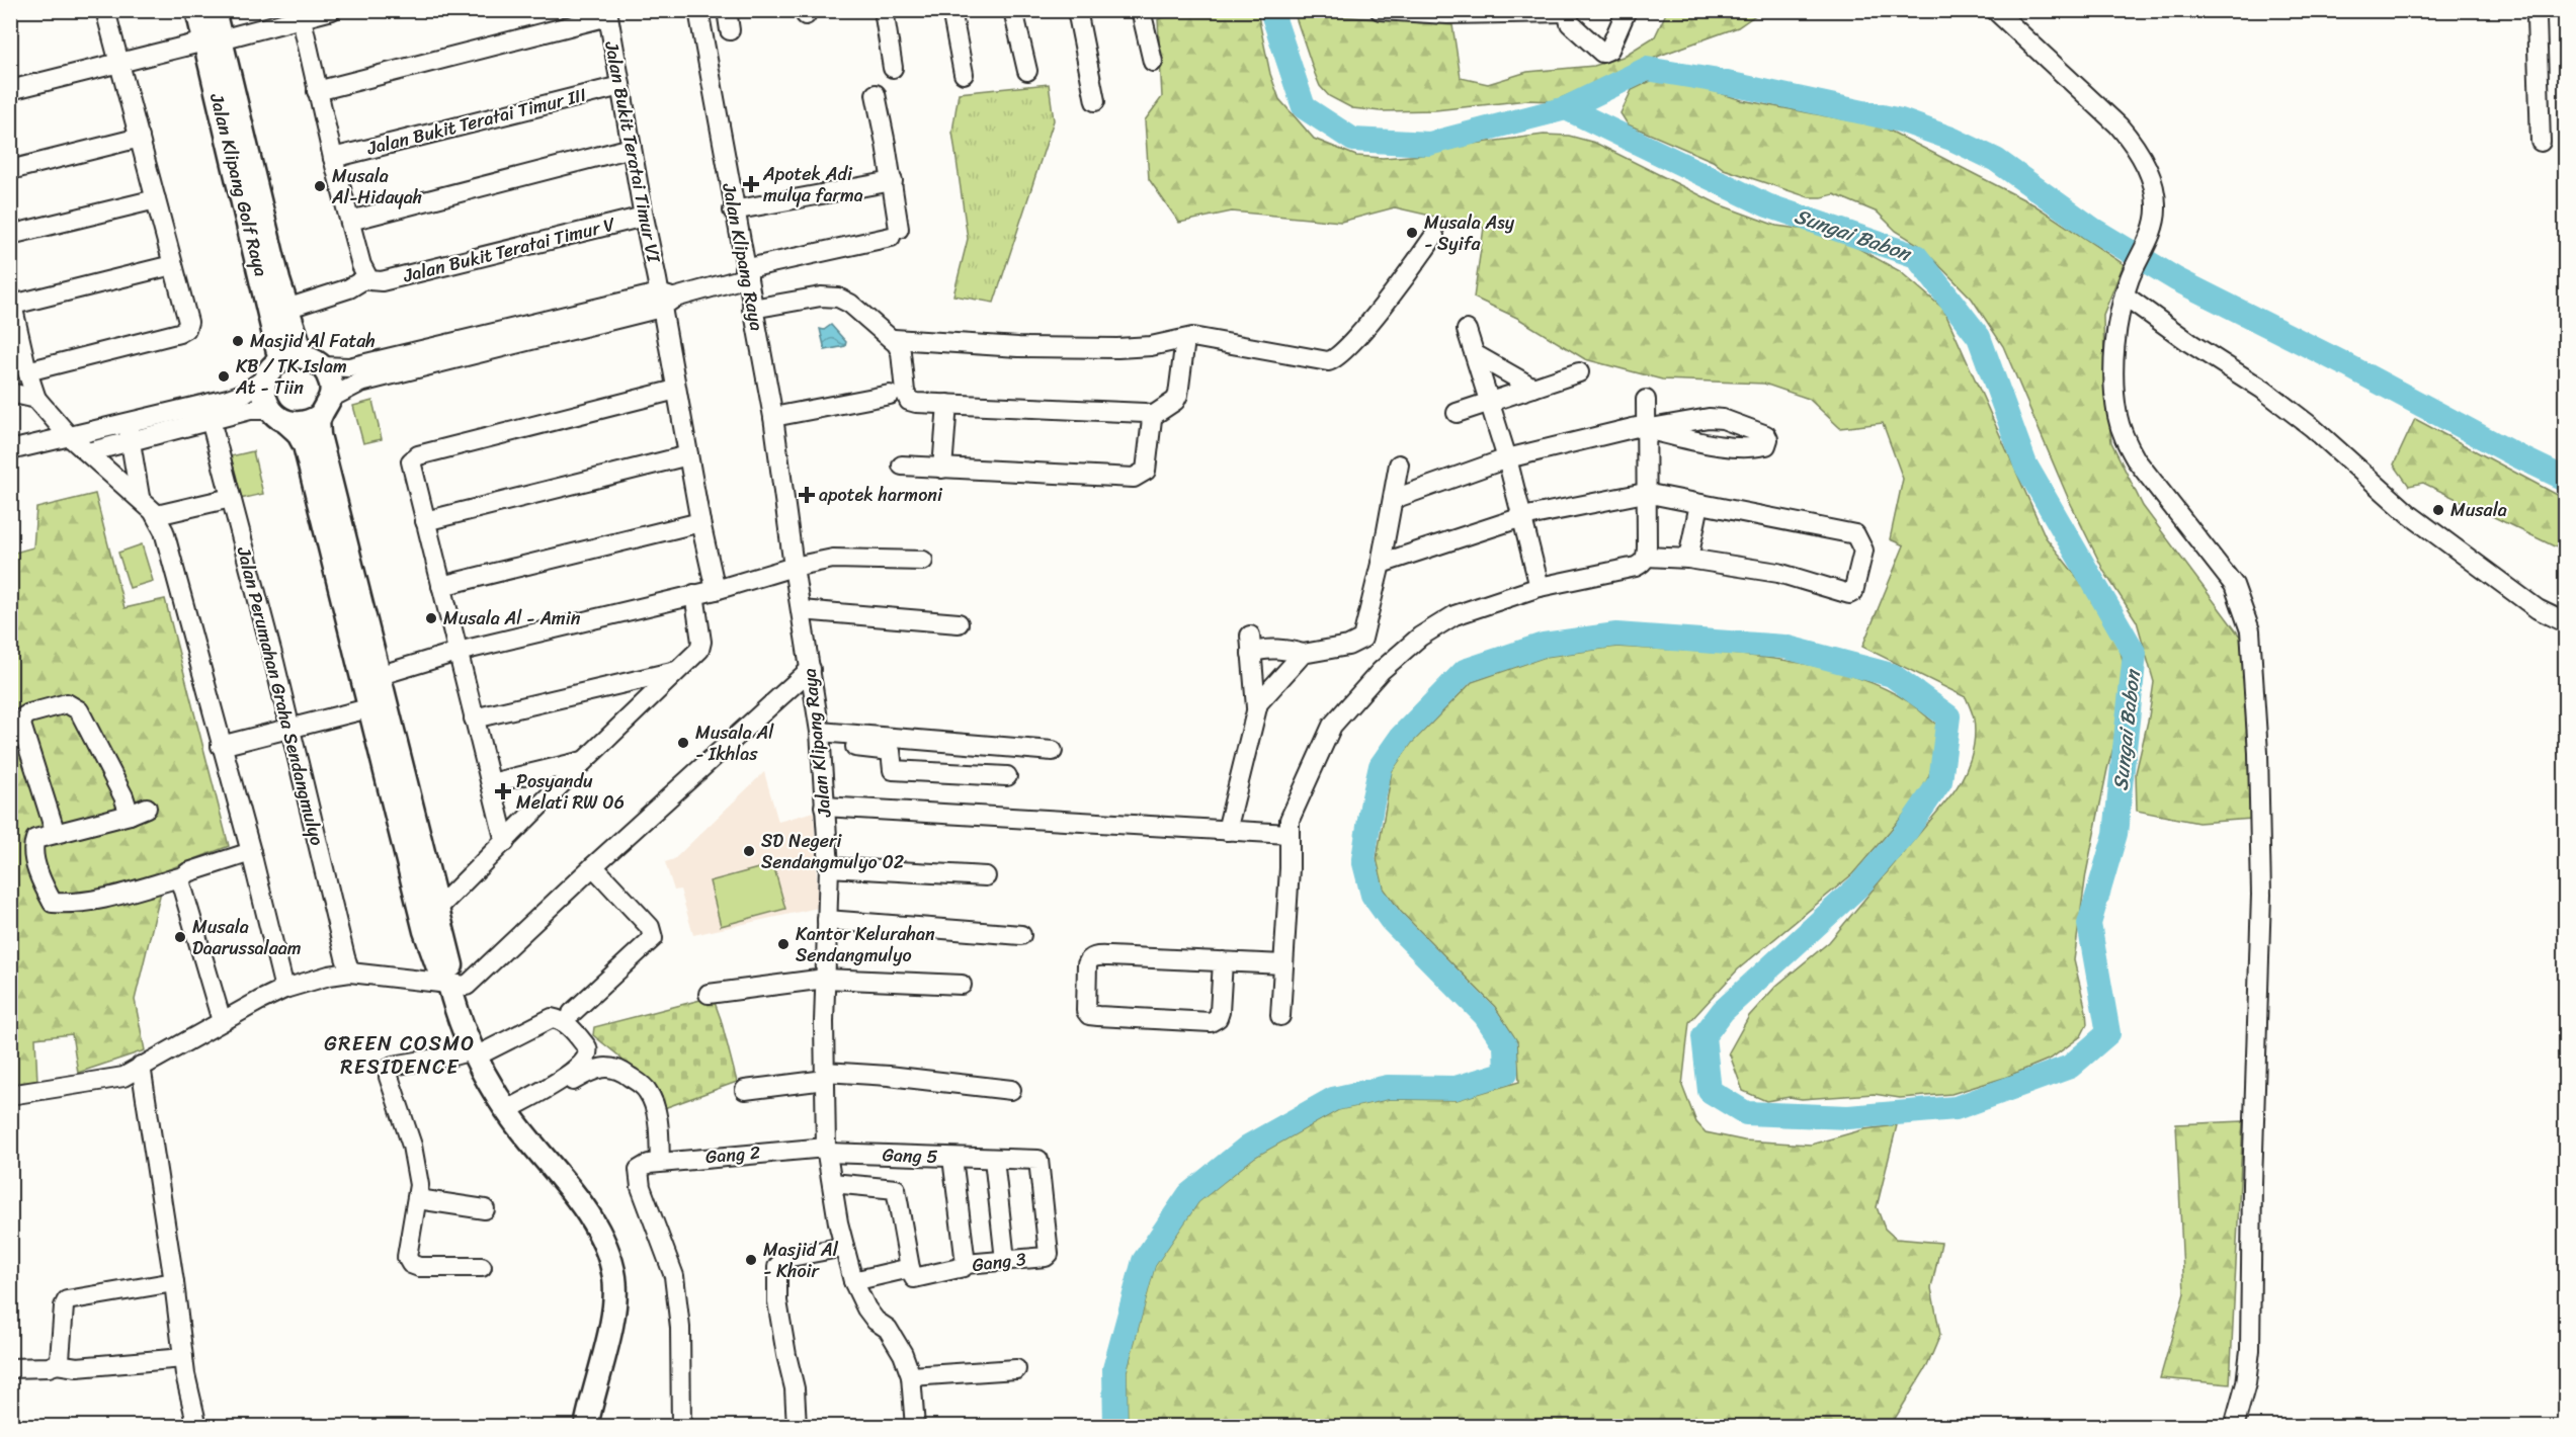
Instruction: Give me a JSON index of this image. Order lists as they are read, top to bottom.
{
  "streets": {
    "main road": ["Jalan Klipang Golf Raya"],
    "street": [
      "Jalan Bukit Teratai Timur III",
      "Jalan Bukit Teratai Timur VI",
      "Jalan Bukit Teratai Timur V",
      "Jalan Klipang Raya",
      "Jalan Perumahan Graha Sendangmulyo",
      "Gang 2",
      "Gang 5",
      "Gang 3"
    ]
  },
  "crossings": [
    ["Jalan Bukit Teratai Timur III", "Jalan Bukit Teratai Timur VI"],
    ["Jalan Bukit Teratai Timur VI", "Jalan Bukit Teratai Timur V"],
    ["Jalan Klipang Golf Raya", "Jalan Bukit Teratai Timur V"],
    ["Jalan Klipang Raya", "Gang 2"],
    ["Jalan Klipang Raya", "Gang 5"],
    ["Jalan Klipang Raya", "Gang 3"],
    ["Gang 2", "Gang 5"],
    ["Gang 5", "Gang 3"]
  ],
  "districts": ["GREEN COSMO RESIDENCE"],
  "water": ["Sungai Babon"],
  "places": {
    "health": ["Apotek Adi mulya farma", "apotek harmoni", "Posyandu Melati RW 06"],
    "other": [
      "Musala Al-Hidayah",
      "Musala Asy - Syifa",
      "Masjid Al Fatah",
      "KB / TK Islam At - Tiin",
      "Musala",
      "Musala Al - Amin",
      "Musala Al - Ikhlas",
      "SD Negeri Sendangmulyo 02",
      "Musala Daarussalaam",
      "Kantor Kelurahan Sendangmulyo",
      "Masjid Al - Khoir"
    ]
  }
}
